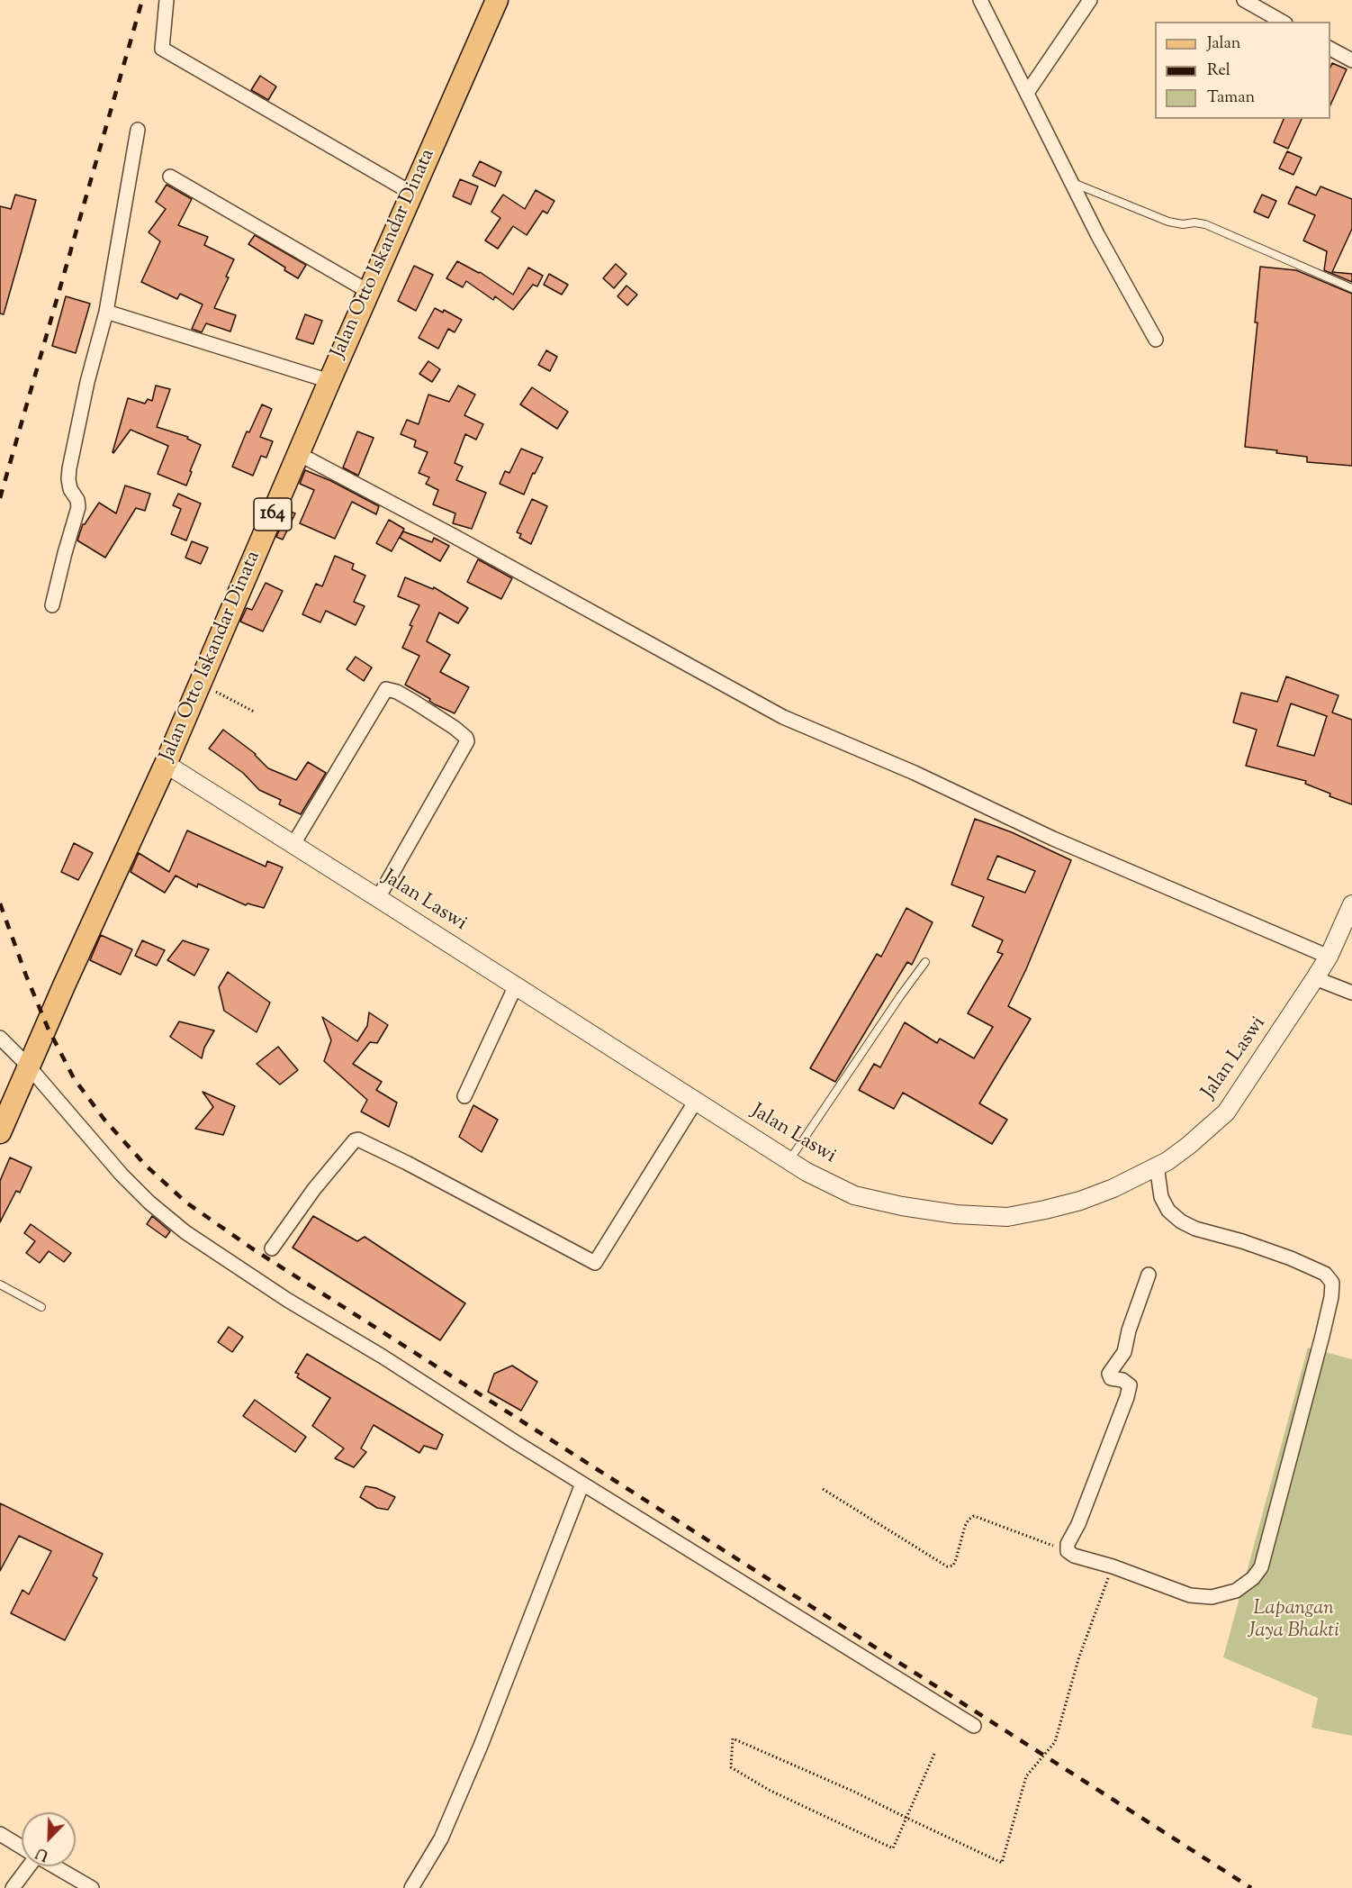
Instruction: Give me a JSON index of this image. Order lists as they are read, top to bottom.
{
  "streets": {
    "main road": ["Jalan Otto Iskandar Dinata", "164"],
    "street": ["Jalan Laswi"]
  },
  "crossings": [
    ["Jalan Otto Iskandar Dinata", "Jalan Laswi"]
  ],
  "parks": ["Lapangan Jaya Bhakti"],
  "legend": ["Jalan", "Rel", "Taman"],
  "north": "bottom left"
}
